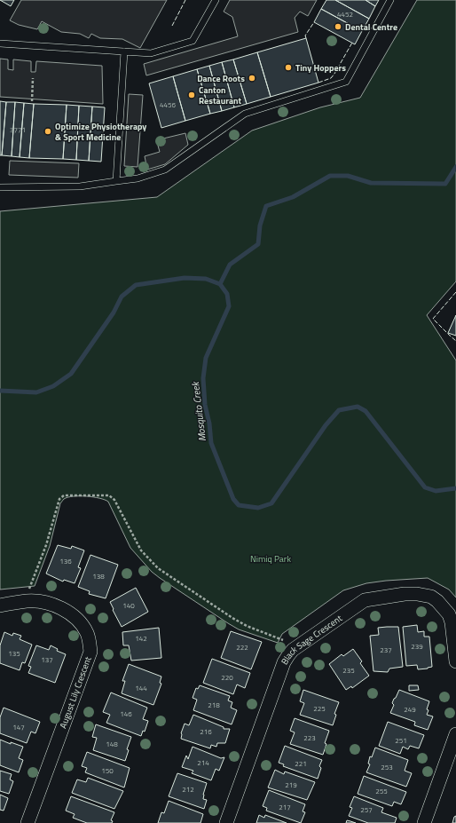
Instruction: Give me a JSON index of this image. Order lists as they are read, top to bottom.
{
  "streets": {
    "street": ["Black Sage Crescent", "August Lily Crescent"]
  },
  "water": ["Mosquito Creek"],
  "parks": ["Nimiq Park"],
  "places": [
    "Dental Centre",
    "Tiny Hoppers",
    "Dance Roots",
    "Canton Restaurant",
    "Optimize Physiotherapy & Sport Medicine"
  ],
  "house_numbers": [
    "4452",
    "4456",
    "3771",
    "136",
    "138",
    "140",
    "142",
    "239",
    "222",
    "237",
    "135",
    "137",
    "235",
    "220",
    "144",
    "218",
    "225",
    "249",
    "146",
    "147",
    "216",
    "223",
    "251",
    "148",
    "214",
    "221",
    "253",
    "150",
    "219",
    "212",
    "255",
    "217",
    "257"
  ]
}
